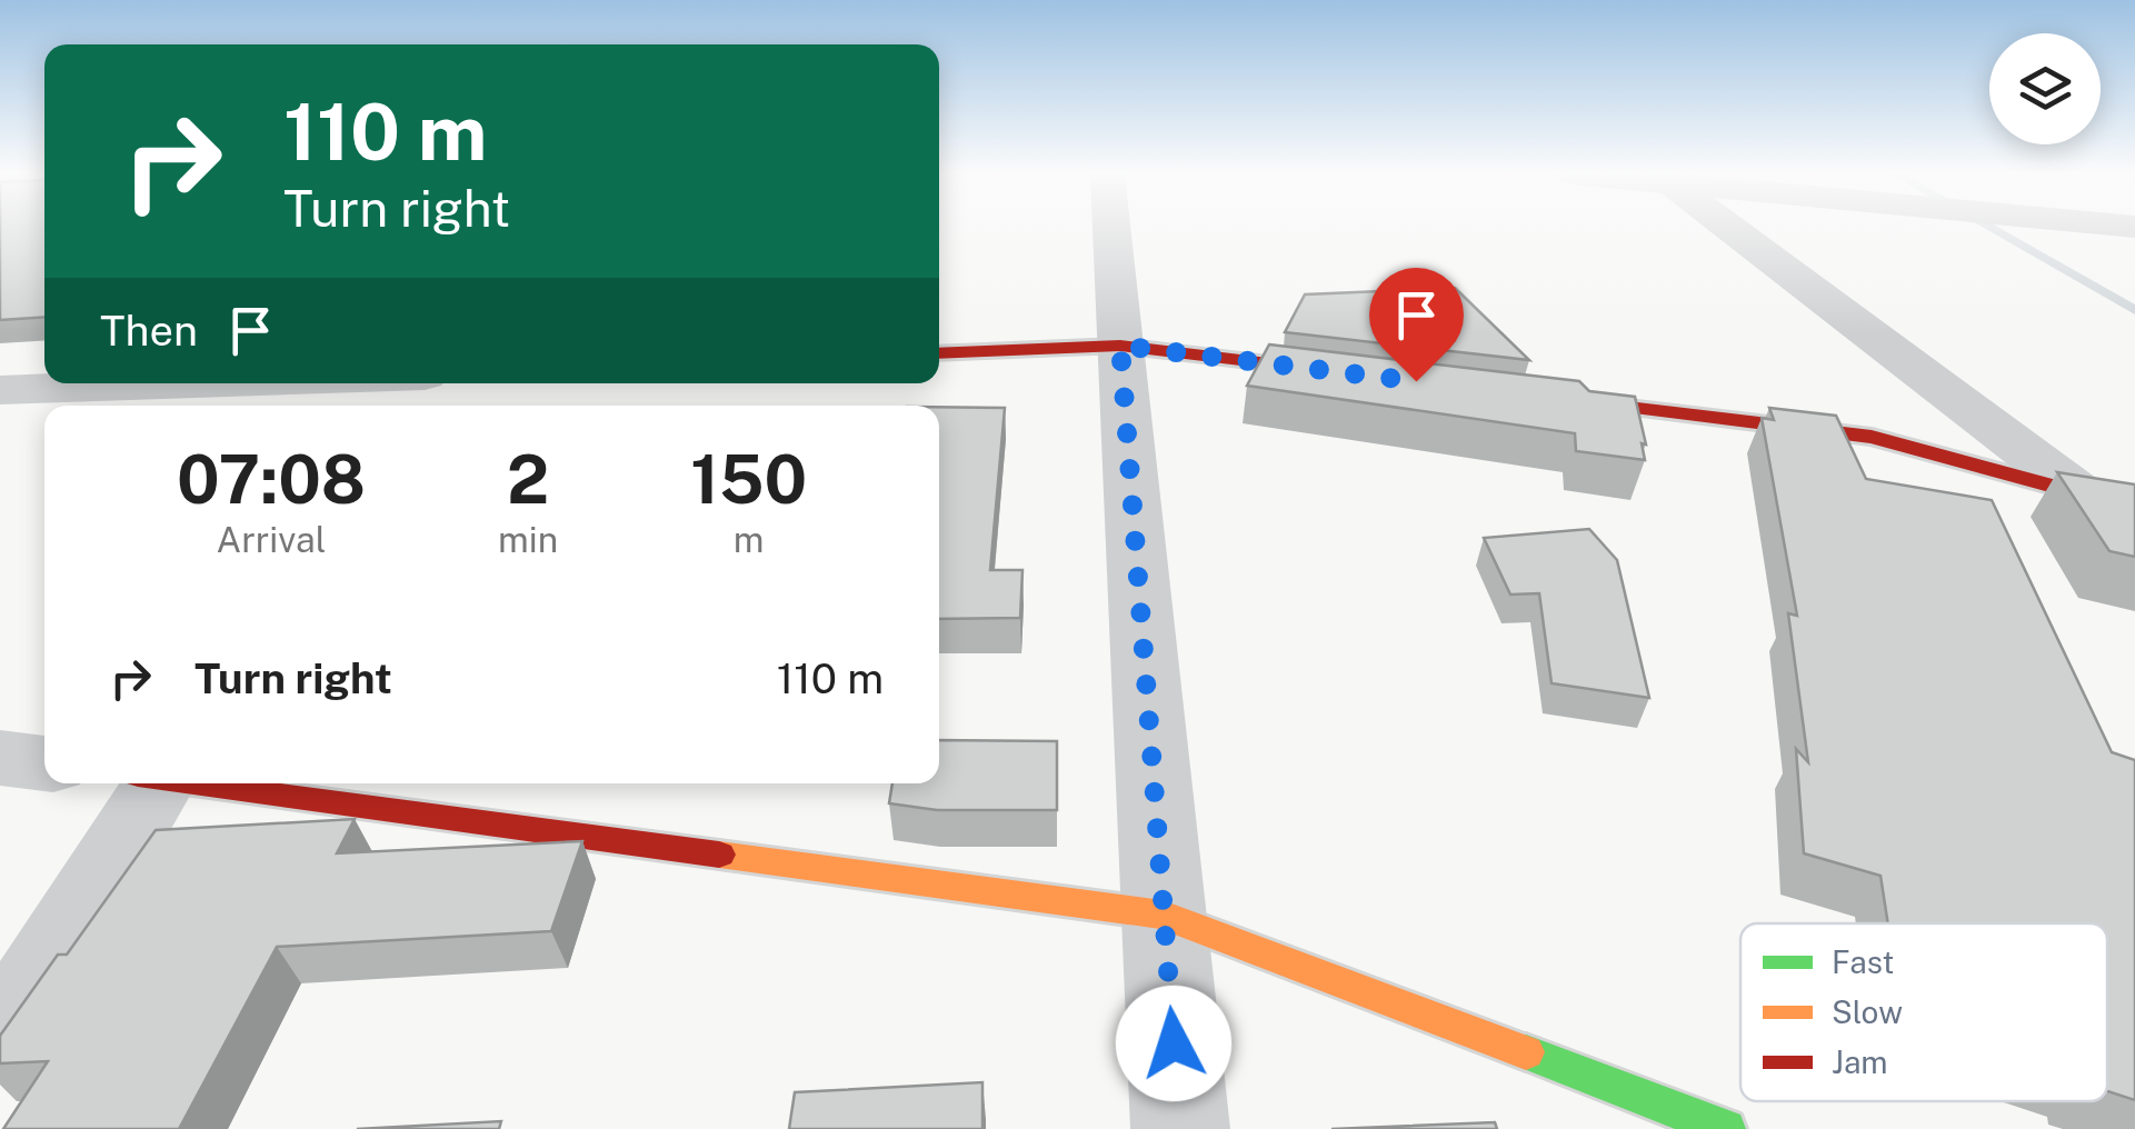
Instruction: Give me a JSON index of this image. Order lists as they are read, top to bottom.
{
  "legend": ["Fast", "Slow", "Jam"],
  "page": {
    "turn": ["110 m", "Turn right"],
    "then": "Then",
    "eta": [
      "07:08",
      "Arrival",
      "2",
      "min",
      "150",
      "m"
    ],
    "list": [
      {
        "name": "Turn right",
        "value": "110 m"
      }
    ]
  }
}
